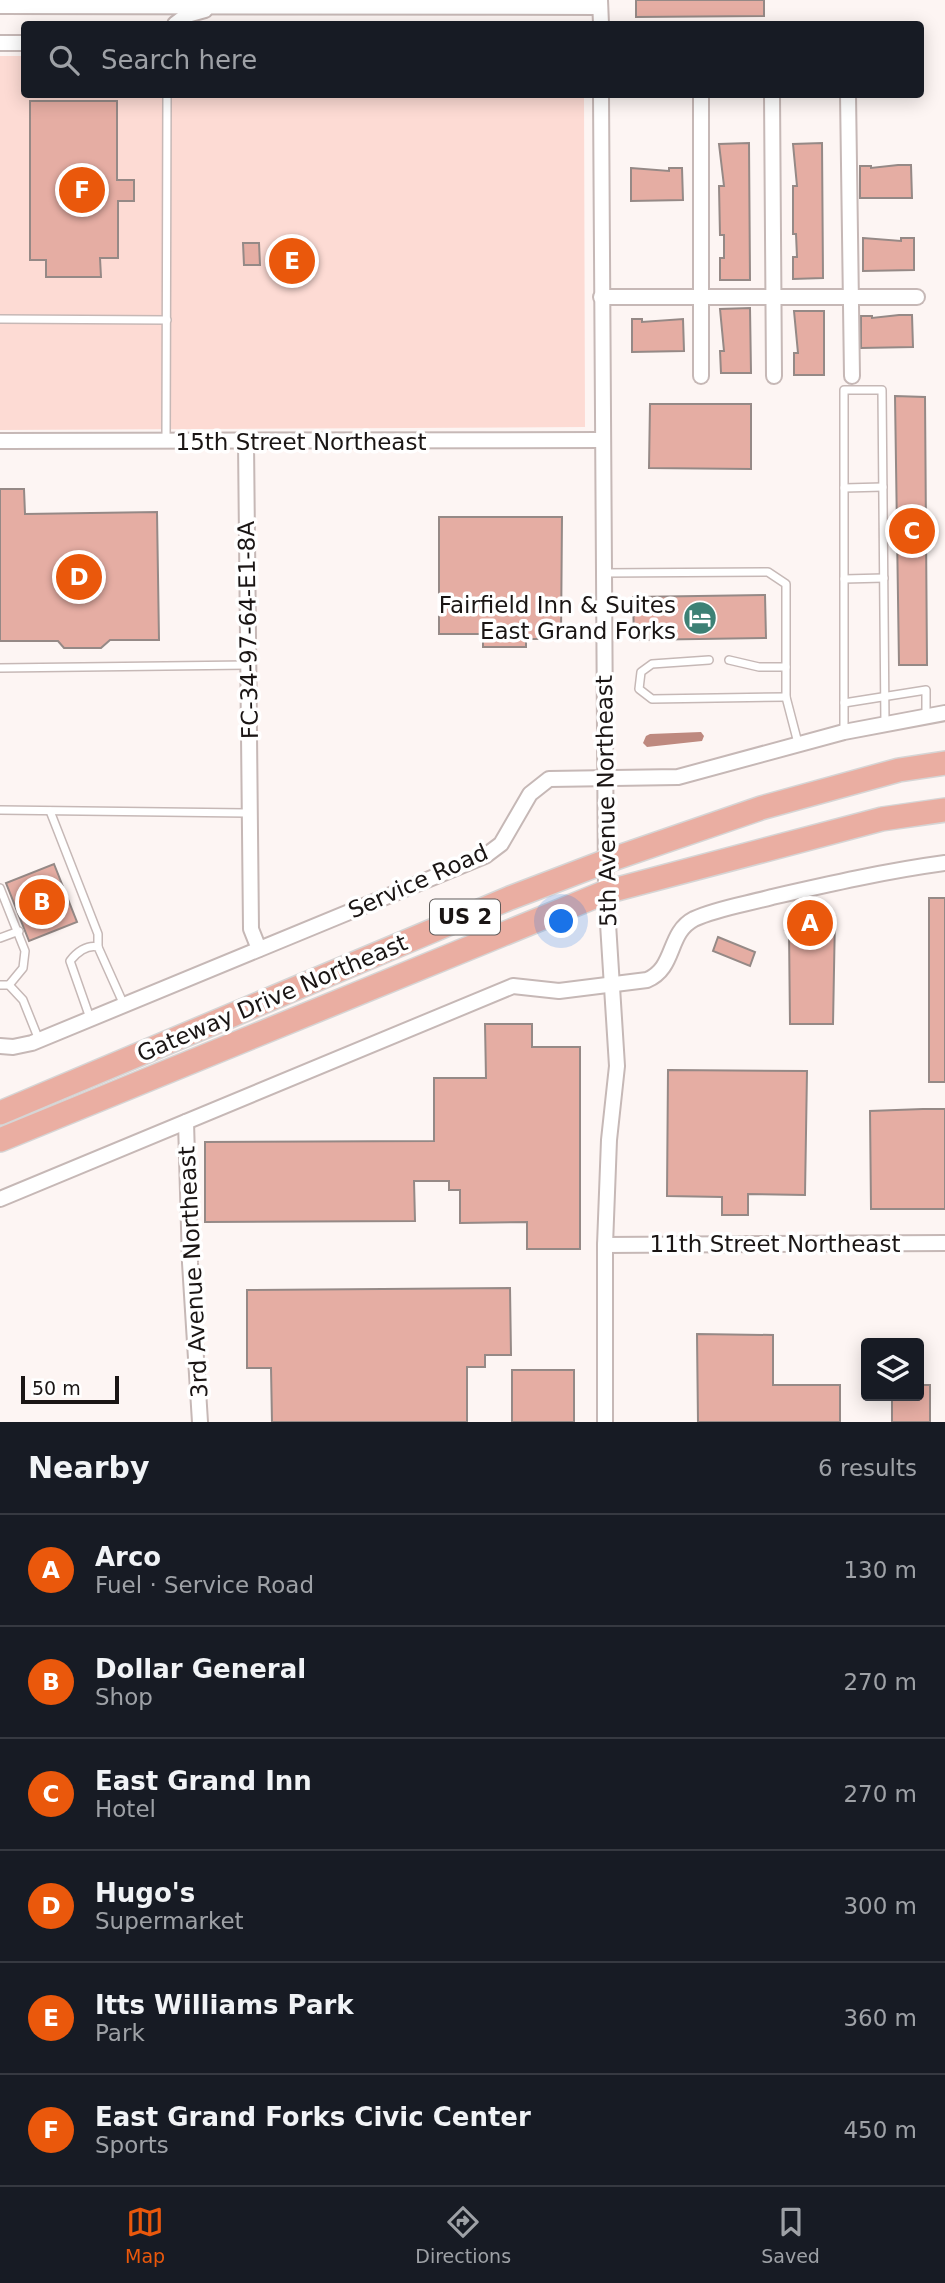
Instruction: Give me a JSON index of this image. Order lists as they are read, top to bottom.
{
  "streets": {
    "highway": ["US 2", "Gateway Drive Northeast"],
    "street": [
      "15th Street Northeast",
      "FC-34-97-64-E1-8A",
      "5th Avenue Northeast",
      "Service Road",
      "11th Street Northeast",
      "3rd Avenue Northeast"
    ]
  },
  "crossings": [
    ["15th Street Northeast", "FC-34-97-64-E1-8A"],
    ["15th Street Northeast", "5th Avenue Northeast"],
    ["FC-34-97-64-E1-8A", "Service Road"],
    ["5th Avenue Northeast", "Service Road"],
    ["5th Avenue Northeast", "Gateway Drive Northeast"],
    ["5th Avenue Northeast", "11th Street Northeast"]
  ],
  "places": {
    "hotel": ["Fairfield Inn & Suites East Grand Forks"]
  },
  "scale_bar": "50 m",
  "page": {
    "search": "Search here",
    "pins": [
      "F",
      "E",
      "C",
      "D",
      "B",
      "A"
    ],
    "scale": "50 m",
    "heading": ["Nearby", "6 results"],
    "list": [
      {
        "mark": "A",
        "name": "Arco",
        "note": "Fuel · Service Road",
        "value": "130 m"
      },
      {
        "mark": "B",
        "name": "Dollar General",
        "note": "Shop",
        "value": "270 m"
      },
      {
        "mark": "C",
        "name": "East Grand Inn",
        "note": "Hotel",
        "value": "270 m"
      },
      {
        "mark": "D",
        "name": "Hugo's",
        "note": "Supermarket",
        "value": "300 m"
      },
      {
        "mark": "E",
        "name": "Itts Williams Park",
        "note": "Park",
        "value": "360 m"
      },
      {
        "mark": "F",
        "name": "East Grand Forks Civic Center",
        "note": "Sports",
        "value": "450 m"
      }
    ],
    "nav": ["Map", "Directions", "Saved"]
  }
}
